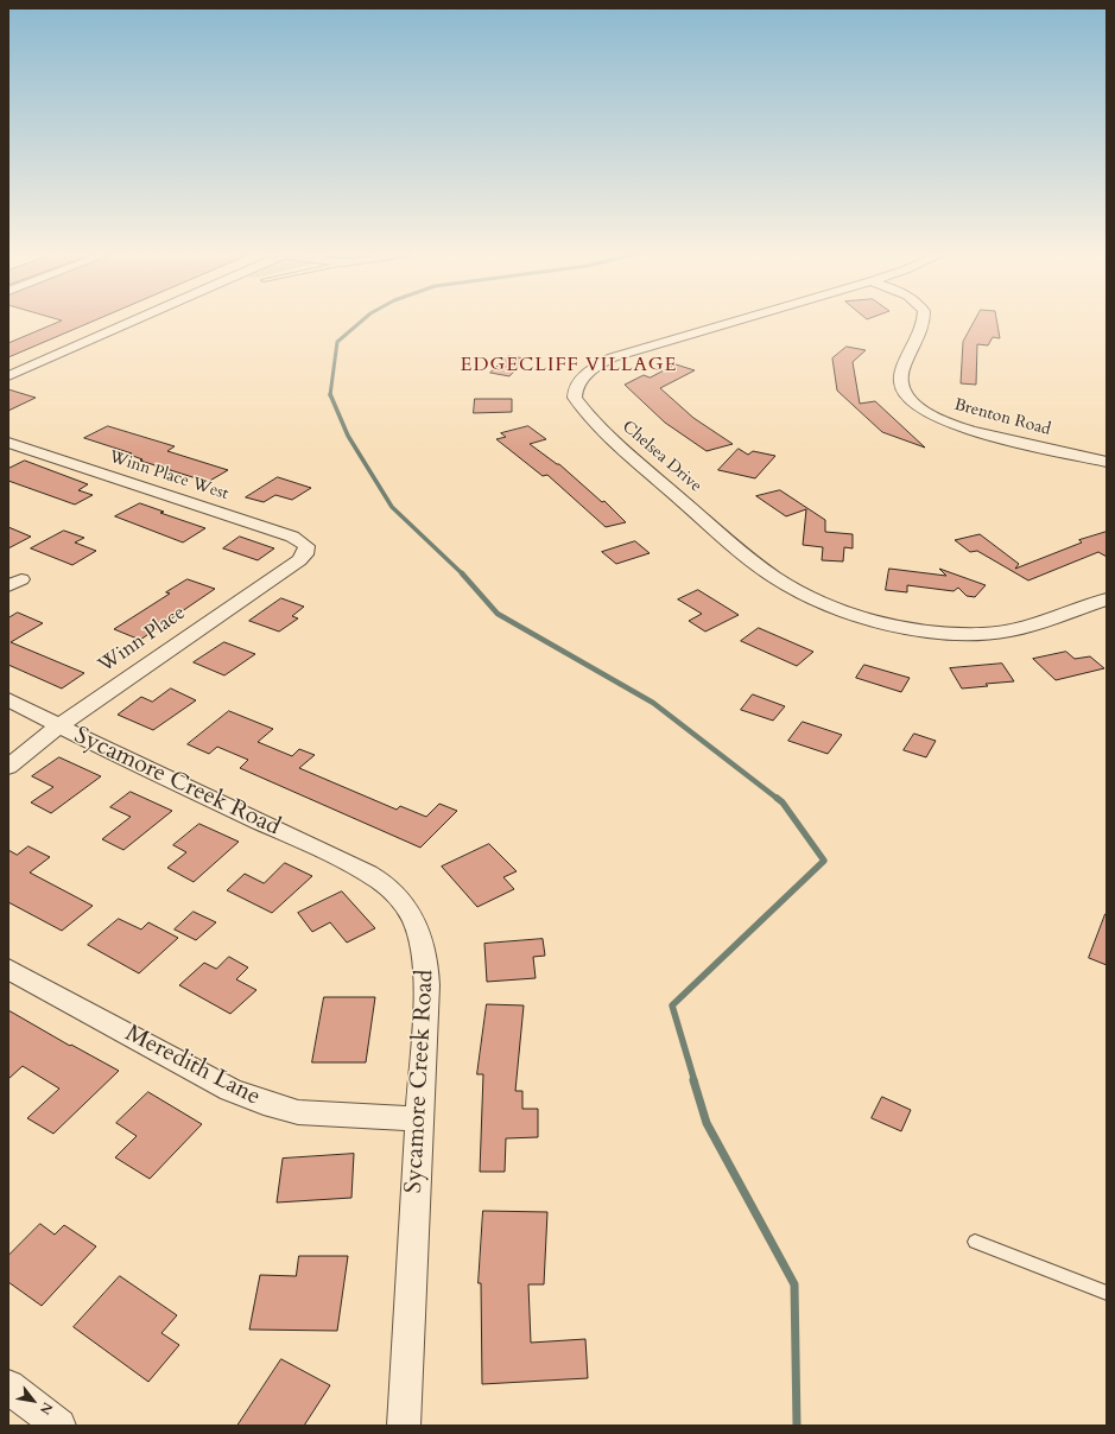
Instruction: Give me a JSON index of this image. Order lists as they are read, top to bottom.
{
  "streets": {
    "street": [
      "Brenton Road",
      "Chelsea Drive",
      "Winn Place West",
      "Winn Place",
      "Sycamore Creek Road",
      "Meredith Lane"
    ]
  },
  "crossings": [
    ["Winn Place West", "Winn Place"],
    ["Winn Place", "Sycamore Creek Road"],
    ["Sycamore Creek Road", "Meredith Lane"]
  ],
  "districts": ["EDGECLIFF VILLAGE"],
  "north": "bottom right"
}
